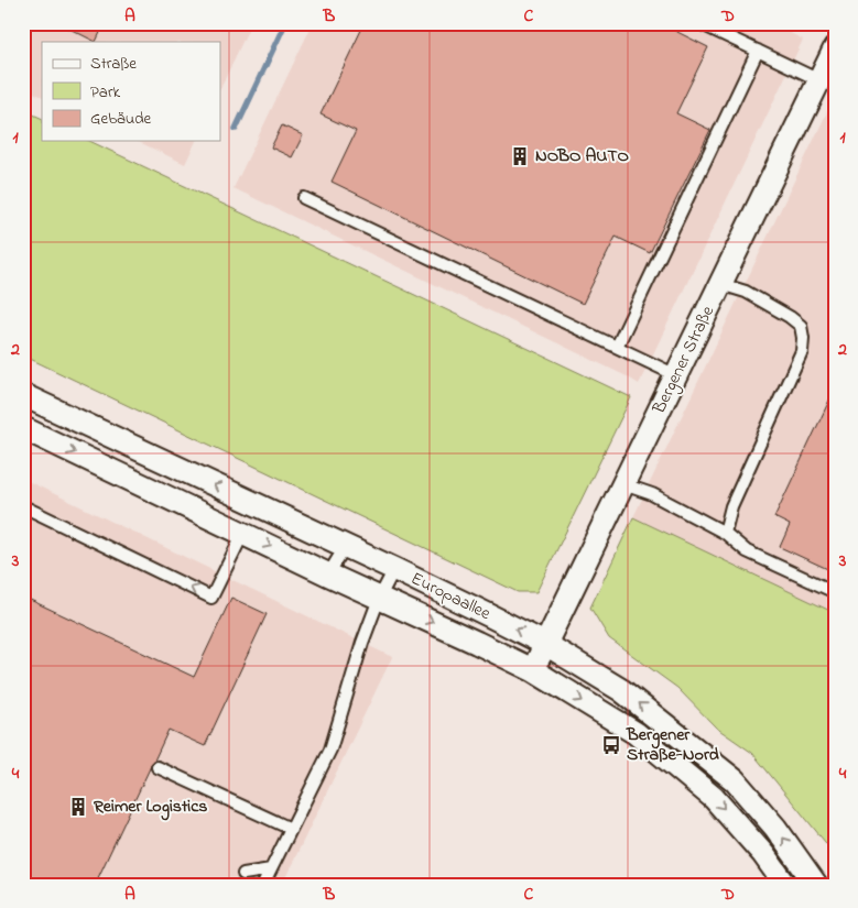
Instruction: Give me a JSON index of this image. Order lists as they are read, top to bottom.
{
  "streets": {
    "street": ["Bergener Straße", "Europaallee"]
  },
  "crossings": [
    ["Bergener Straße", "Europaallee"]
  ],
  "places": {
    "building": ["NOBO AUTO", "Reimer Logistics"],
    "bus stop": ["Bergener Straße-Nord"]
  },
  "legend": ["Straße", "Park", "Gebäude"],
  "grid": {
    "columns": [
      "A",
      "B",
      "C",
      "D"
    ],
    "rows": [
      "1",
      "2",
      "3",
      "4"
    ]
  }
}
